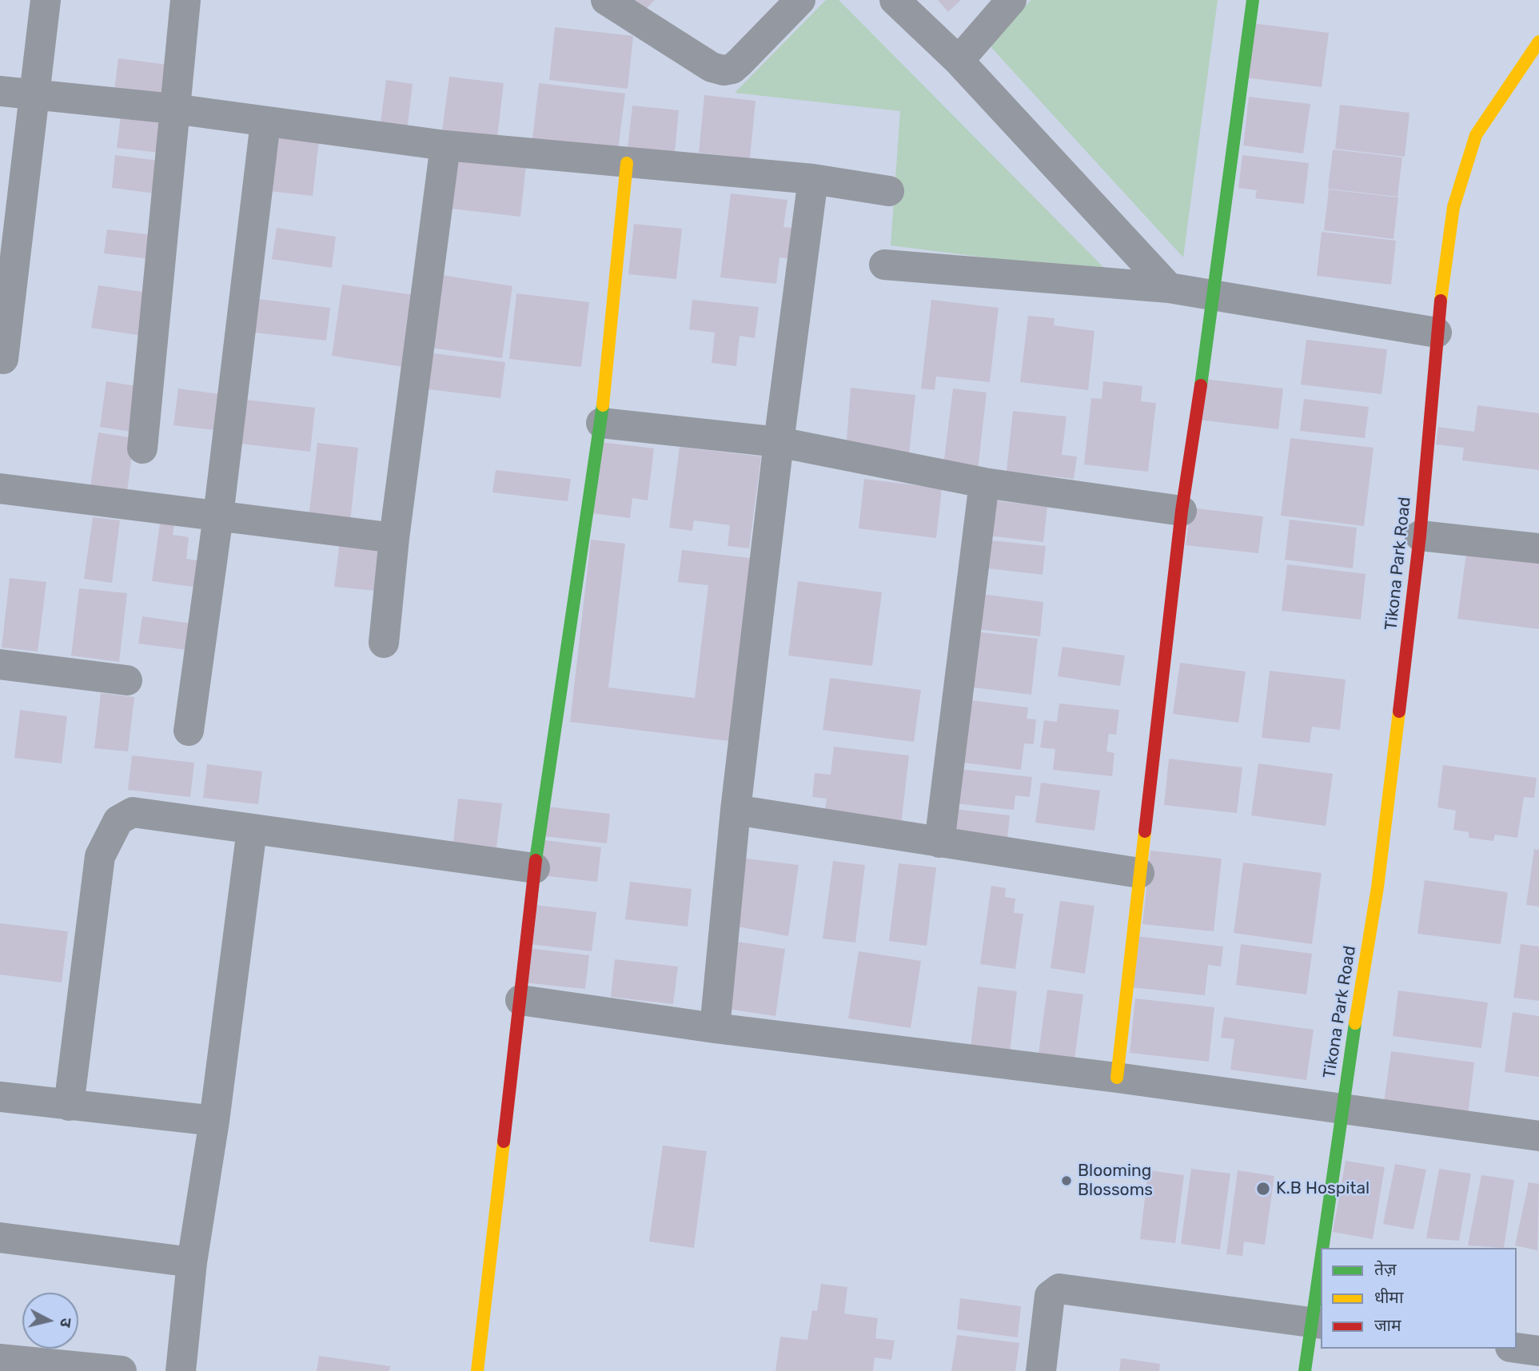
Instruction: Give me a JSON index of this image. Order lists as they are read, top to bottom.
{
  "streets": {
    "street": ["Tikona Park Road"]
  },
  "places": ["Blooming Blossoms", "K.B Hospital"],
  "legend": ["तेज़", "धीमा", "जाम"],
  "north": "right"
}
